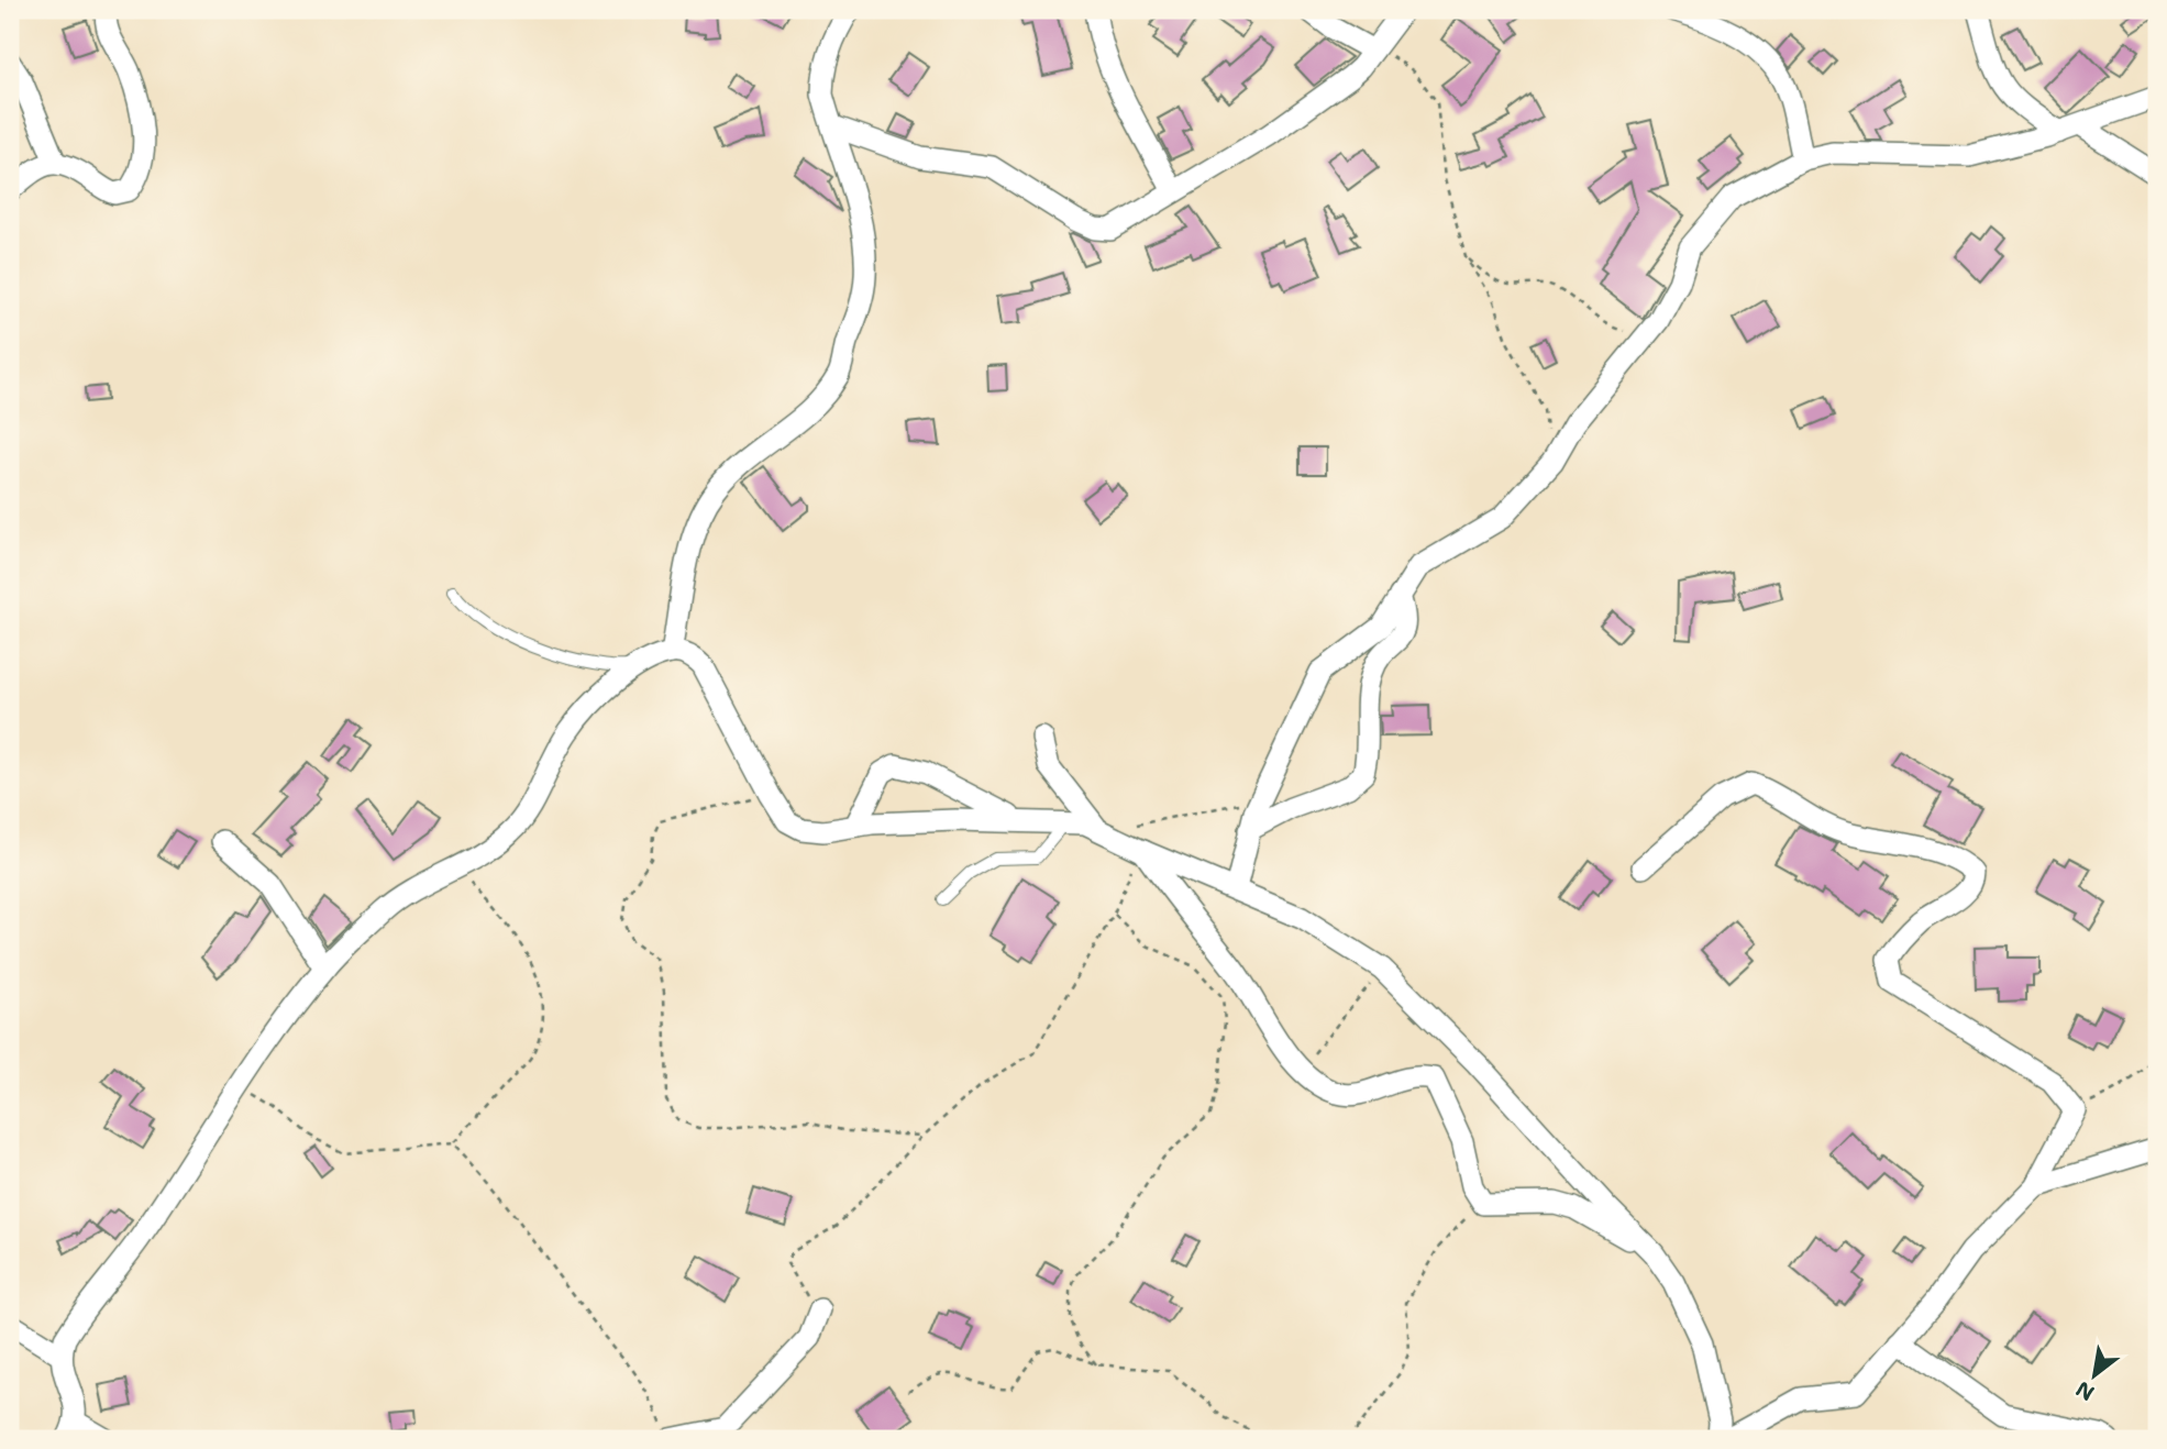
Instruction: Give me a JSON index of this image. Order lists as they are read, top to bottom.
{
  "north": "bottom left"
}
